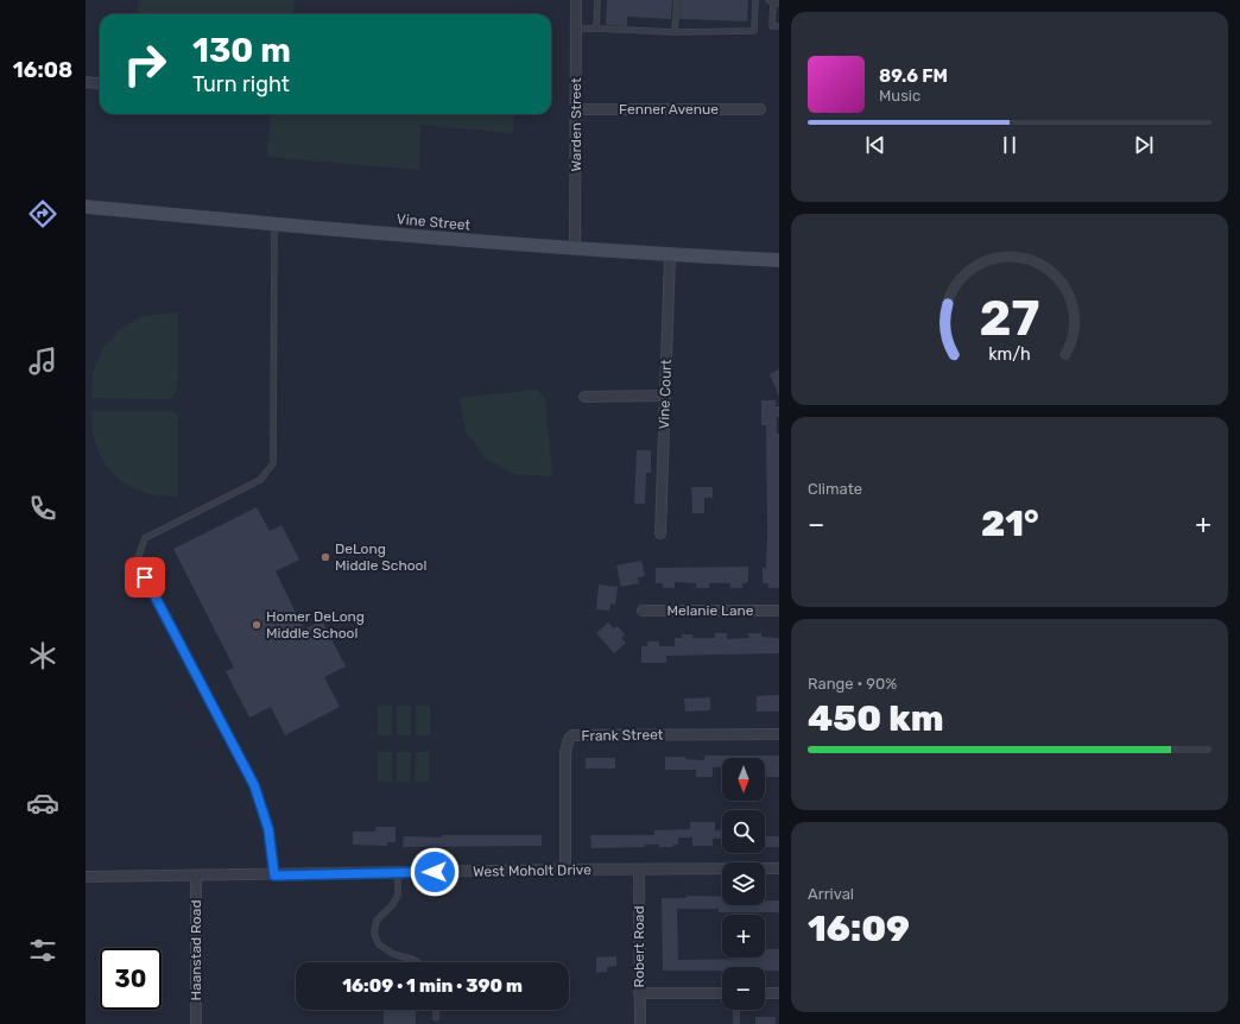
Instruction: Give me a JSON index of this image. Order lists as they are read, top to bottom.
{
  "streets": {
    "street": [
      "Fenner Avenue",
      "Warden Street",
      "Vine Street",
      "Vine Court",
      "Melanie Lane",
      "Frank Street",
      "West Moholt Drive",
      "Robert Road",
      "Haanstad Road"
    ]
  },
  "crossings": [
    ["Fenner Avenue", "Warden Street"],
    ["Warden Street", "Vine Street"],
    ["Vine Street", "Vine Court"],
    ["Frank Street", "West Moholt Drive"],
    ["West Moholt Drive", "Robert Road"],
    ["West Moholt Drive", "Haanstad Road"]
  ],
  "places": ["DeLong Middle School", "Homer DeLong Middle School"],
  "north": "bottom",
  "page": {
    "tabs": "16:08",
    "turn": ["130 m", "Turn right"],
    "song": ["89.6 FM", "Music"],
    "tile": [
      "Climate",
      ["Range · 90%", "450 km"],
      ["Arrival", "16:09"]
    ],
    "heat": ["−", "21°", "+"],
    "map_buttons": ["+", "−"],
    "limit": "30",
    "trip": "16:09 · 1 min · 390 m",
    "gauge": ["27", "km/h"]
  }
}
